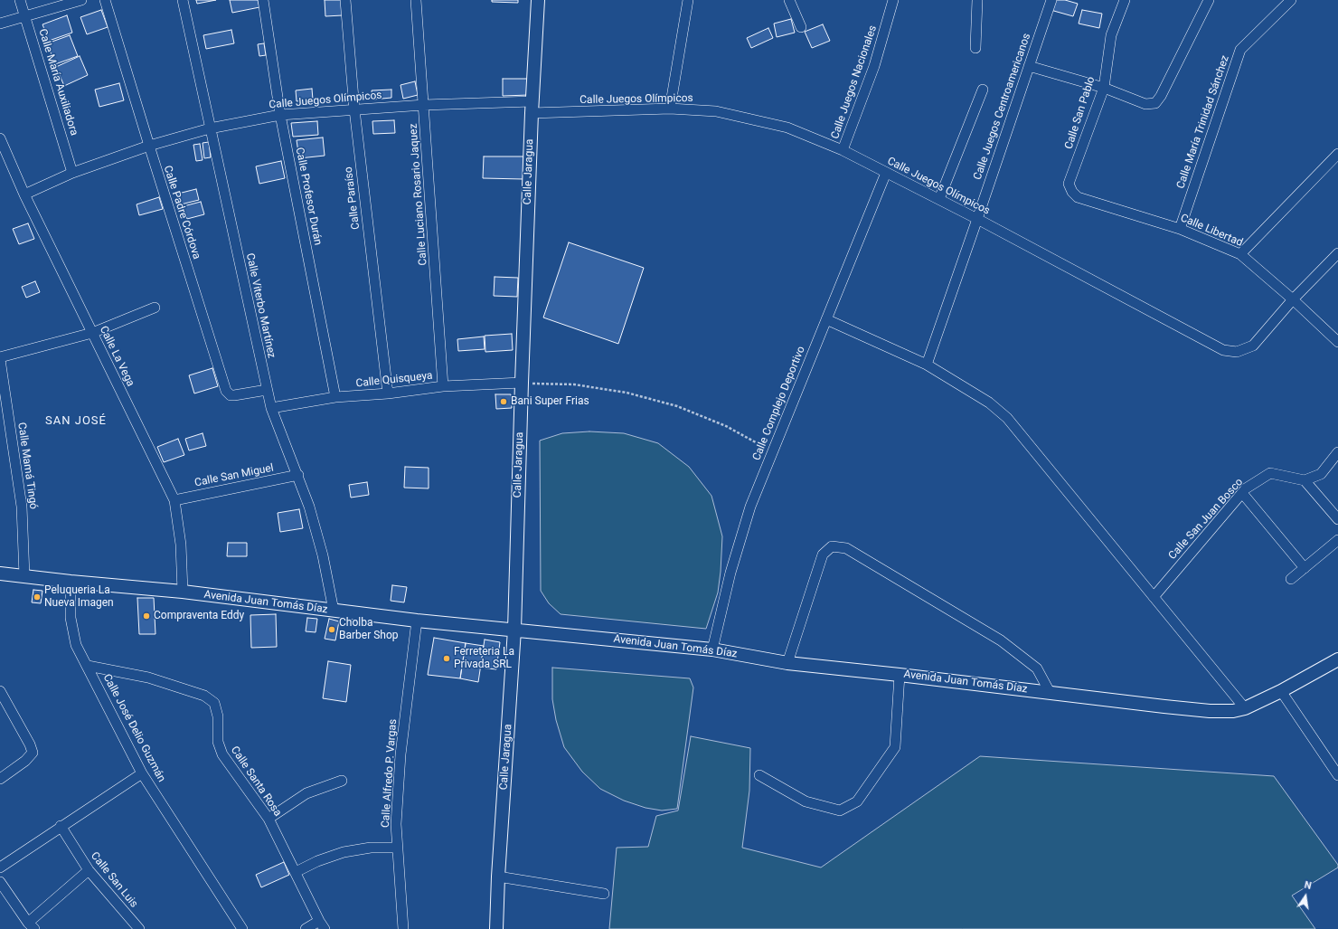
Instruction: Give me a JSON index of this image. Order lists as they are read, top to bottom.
{
  "streets": {
    "street": [
      "Calle María Auxiliadora",
      "Calle Juegos Nacionales",
      "Calle Juegos Olímpicos",
      "Calle Juegos Centroamericanos",
      "Calle San Pablo",
      "Calle María Trinidad Sánchez",
      "Calle Jaragua",
      "Calle Luciano Rosario Jaquez",
      "Calle Profesor Durán",
      "Calle Paraíso",
      "Calle Padre Córdova",
      "Calle Libertad",
      "Calle Viterbo Martínez",
      "Calle La Vega",
      "Calle Quisqueya",
      "Calle Complejo Deportivo",
      "Calle Mamá Tingó",
      "Calle San Miguel",
      "Calle San Juan Bosco",
      "Avenida Juan Tomás Díaz",
      "Calle José Delio Guzmán",
      "Calle Alfredo P. Vargas",
      "Calle Santa Rosa",
      "Calle San Luis"
    ]
  },
  "crossings": [
    ["Calle María Auxiliadora", "Calle Juegos Olímpicos"],
    ["Calle Juegos Nacionales", "Calle Juegos Olímpicos"],
    ["Calle Juegos Olímpicos", "Calle Juegos Centroamericanos"],
    ["Calle Juegos Olímpicos", "Calle Jaragua"],
    ["Calle Juegos Olímpicos", "Calle Luciano Rosario Jaquez"],
    ["Calle Juegos Olímpicos", "Calle Profesor Durán"],
    ["Calle Juegos Olímpicos", "Calle Paraíso"],
    ["Calle Juegos Olímpicos", "Calle Padre Córdova"],
    ["Calle Juegos Olímpicos", "Calle Libertad"],
    ["Calle Juegos Olímpicos", "Calle Viterbo Martínez"],
    ["Calle Juegos Olímpicos", "Calle La Vega"],
    ["Calle Juegos Olímpicos", "Calle Complejo Deportivo"],
    ["Calle San Pablo", "Calle Libertad"],
    ["Calle María Trinidad Sánchez", "Calle Libertad"],
    ["Calle Jaragua", "Calle Quisqueya"],
    ["Calle Jaragua", "Avenida Juan Tomás Díaz"],
    ["Calle Luciano Rosario Jaquez", "Calle Quisqueya"],
    ["Calle Profesor Durán", "Calle Quisqueya"],
    ["Calle Paraíso", "Calle Quisqueya"],
    ["Calle Padre Córdova", "Calle Viterbo Martínez"],
    ["Calle Viterbo Martínez", "Calle Quisqueya"],
    ["Calle Viterbo Martínez", "Calle San Miguel"],
    ["Calle Viterbo Martínez", "Avenida Juan Tomás Díaz"],
    ["Calle La Vega", "Calle San Miguel"],
    ["Calle La Vega", "Avenida Juan Tomás Díaz"],
    ["Calle Complejo Deportivo", "Avenida Juan Tomás Díaz"],
    ["Calle Mamá Tingó", "Avenida Juan Tomás Díaz"],
    ["Avenida Juan Tomás Díaz", "Calle José Delio Guzmán"],
    ["Avenida Juan Tomás Díaz", "Calle Alfredo P. Vargas"],
    ["Calle José Delio Guzmán", "Calle Santa Rosa"]
  ],
  "districts": ["SAN JOSÉ"],
  "places": [
    "Bani Super Frias",
    "Peluqueria La Nueva Imagen",
    "Compraventa Eddy",
    "Cholba Barber Shop",
    "Ferreteria La Privada SRL"
  ],
  "north": "top"
}
